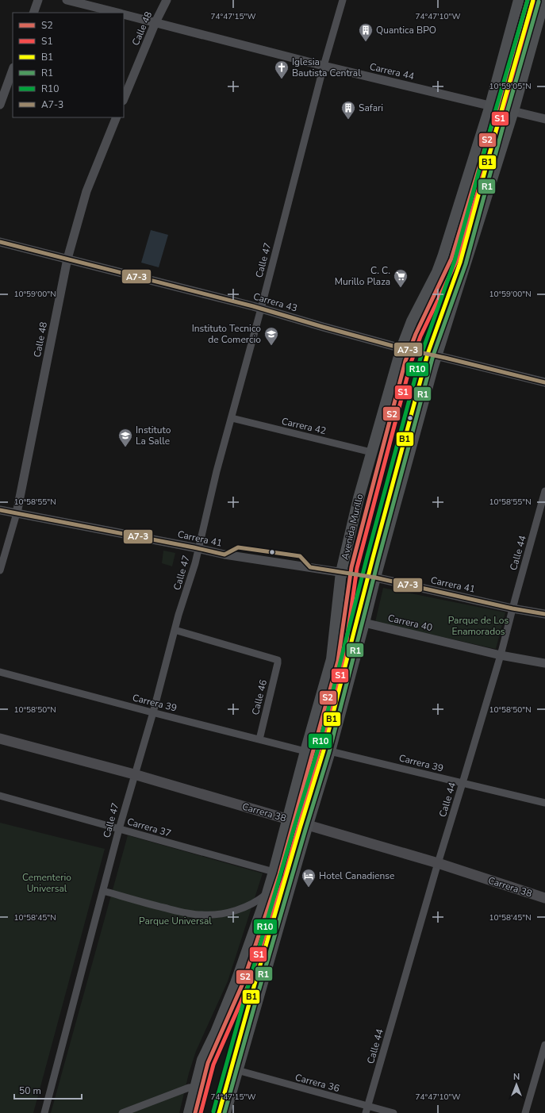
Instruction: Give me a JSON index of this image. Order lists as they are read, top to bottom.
{
  "streets": {
    "main road": ["Avenida Murillo", "Carrera 38"],
    "street": [
      "Calle 48",
      "Carrera 44",
      "Calle 47",
      "Carrera 43",
      "Carrera 42",
      "Carrera 41",
      "Calle 44",
      "Carrera 40",
      "Calle 46",
      "Carrera 39",
      "Carrera 37",
      "Carrera 36"
    ]
  },
  "crossings": [
    ["Calle 48", "Carrera 44"],
    ["Calle 48", "Carrera 43"],
    ["Calle 48", "Carrera 41"],
    ["Carrera 44", "Calle 47"],
    ["Carrera 44", "Avenida Murillo"],
    ["Calle 47", "Carrera 43"],
    ["Calle 47", "Carrera 42"],
    ["Calle 47", "Carrera 41"],
    ["Calle 47", "Calle 46"],
    ["Calle 47", "Carrera 39"],
    ["Calle 47", "Carrera 38"],
    ["Calle 47", "Carrera 37"],
    ["Carrera 43", "Avenida Murillo"],
    ["Carrera 42", "Avenida Murillo"],
    ["Avenida Murillo", "Carrera 41"],
    ["Avenida Murillo", "Carrera 39"],
    ["Avenida Murillo", "Carrera 38"],
    ["Avenida Murillo", "Carrera 37"],
    ["Carrera 41", "Calle 44"],
    ["Calle 44", "Carrera 40"],
    ["Calle 44", "Carrera 39"],
    ["Calle 44", "Carrera 38"],
    ["Calle 44", "Carrera 36"],
    ["Calle 46", "Carrera 39"]
  ],
  "parks": ["Parque de Los Enamorados", "Cementerio Universal", "Parque Universal"],
  "places": {
    "building": ["Quantica BPO", "Safari"],
    "church": ["Iglesia Bautista Central"],
    "supermarket": ["C. C. Murillo Plaza"],
    "school or university": ["Instituto Tecnico de Comercio", "Instituto La Salle"],
    "hotel": ["Hotel Canadiense"]
  },
  "lines": [
    "transit line S2",
    "transit line B1",
    "transit line R10",
    "transit line S1",
    "transit line R1",
    "transit line A7-3"
  ],
  "legend": [
    "S2",
    "S1",
    "B1",
    "R1",
    "R10",
    "A7-3"
  ],
  "scale_bar": "50 m",
  "north": "top",
  "coordinates": [
    "74°47'15\"W",
    "74°47'10\"W",
    "10°59'05\"N",
    "10°59'00\"N",
    "10°58'55\"N",
    "10°58'50\"N",
    "10°58'45\"N"
  ]
}
